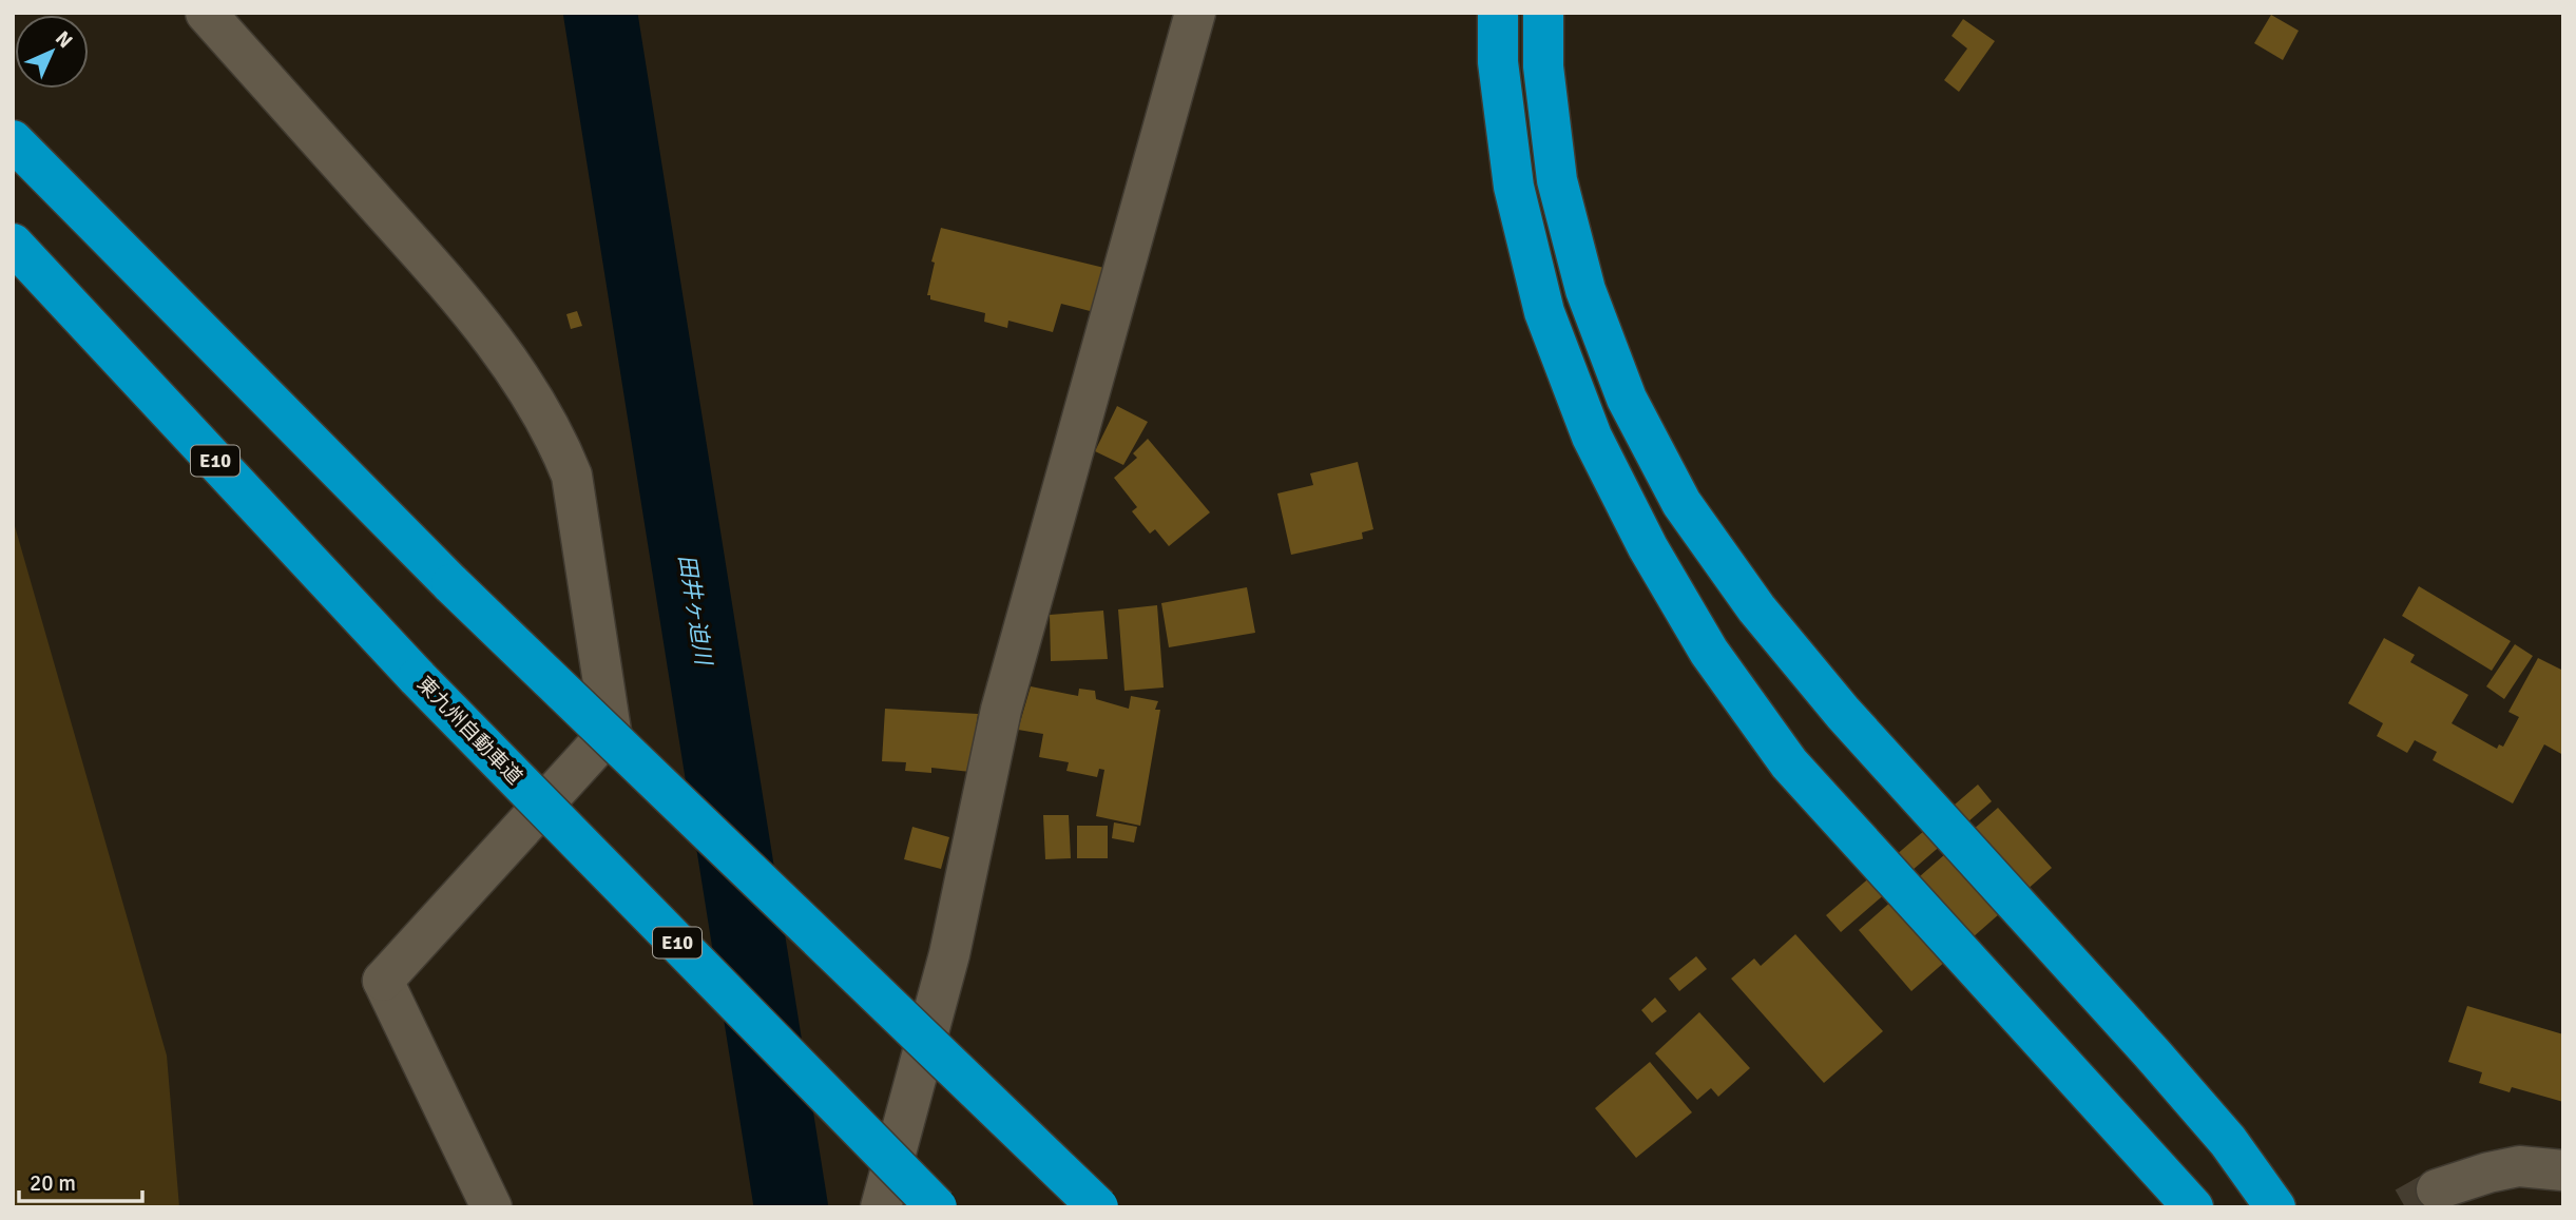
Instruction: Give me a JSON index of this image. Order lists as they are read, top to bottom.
{
  "streets": {
    "highway": ["E10", "東九州自動車道"]
  },
  "water": ["田井ヶ迫川"],
  "scale_bar": "20 m",
  "north": "top right"
}
